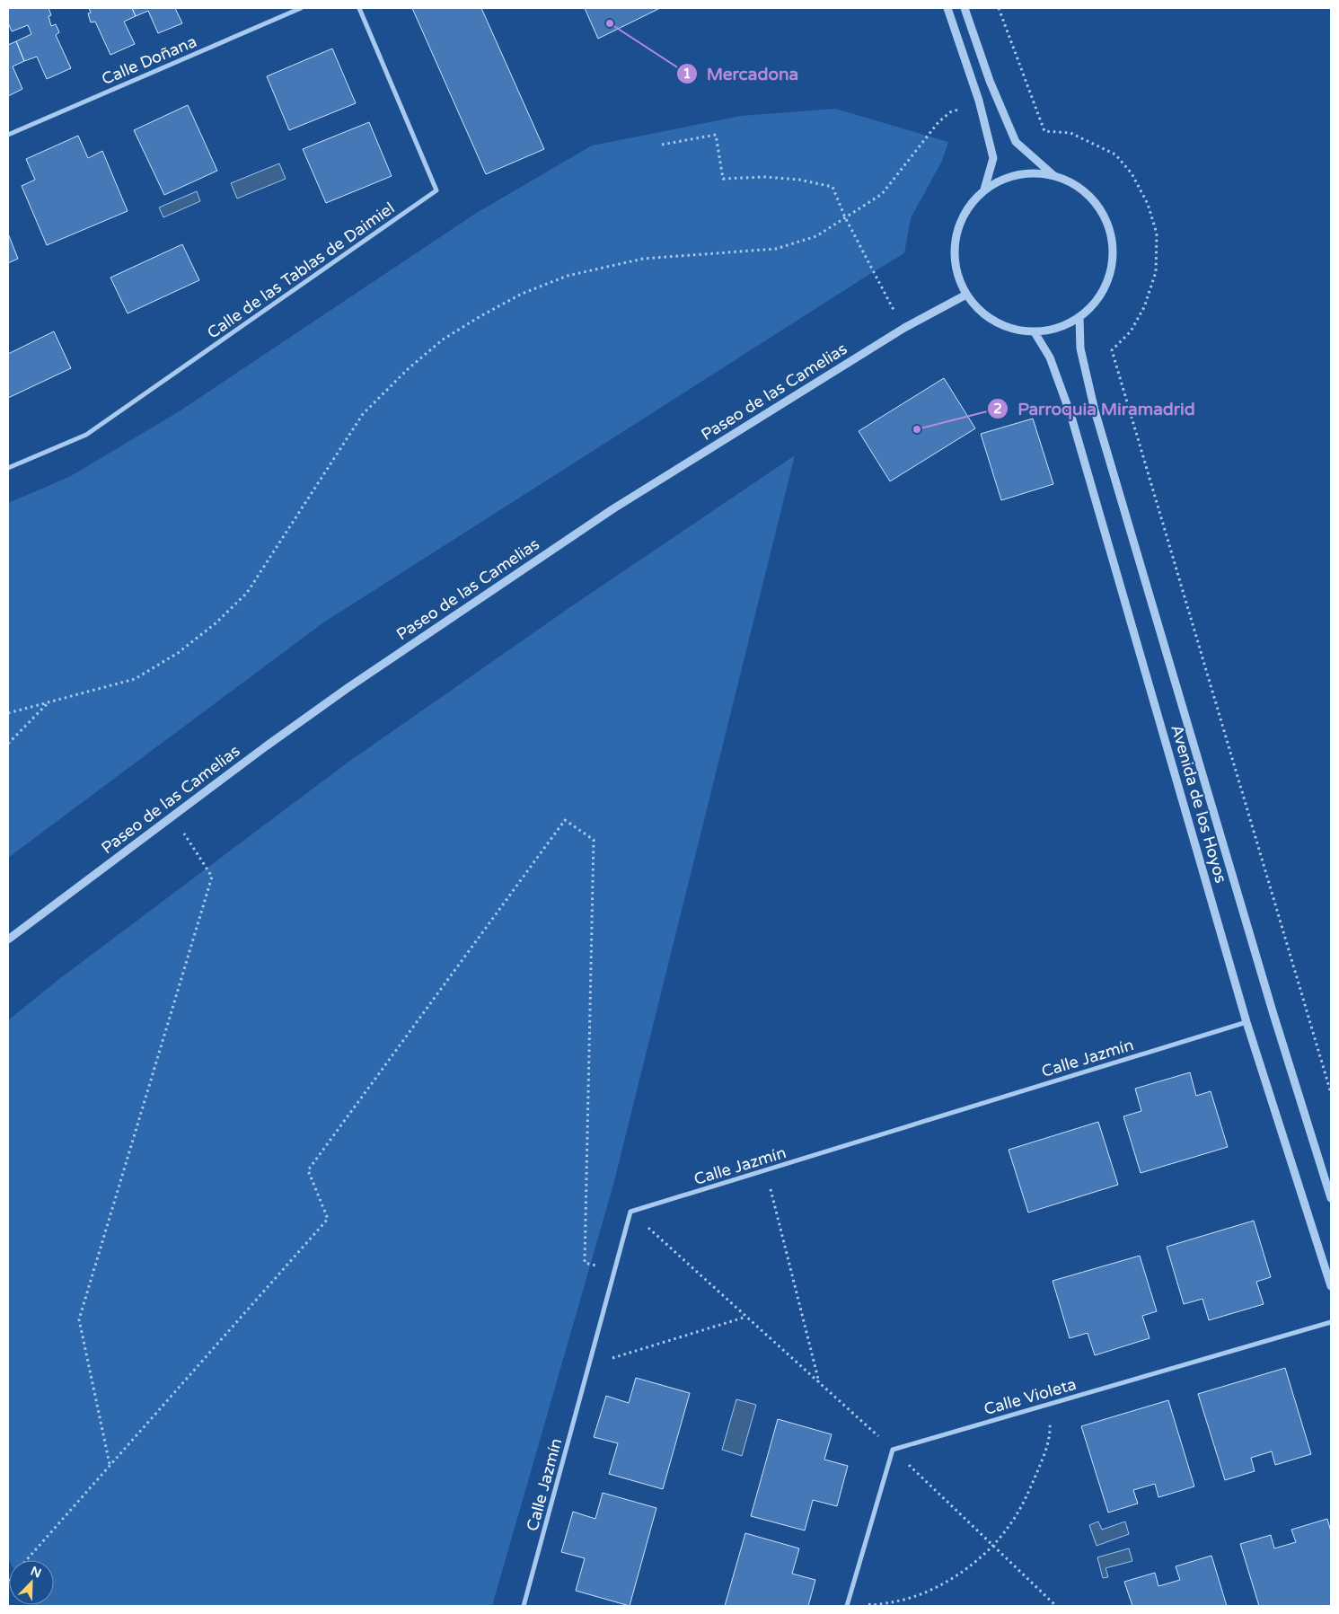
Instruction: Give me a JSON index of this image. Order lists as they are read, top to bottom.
{
  "streets": {
    "street": [
      "Calle Doñana",
      "Calle de las Tablas de Daimiel",
      "Paseo de las Camelias",
      "Avenida de los Hoyos",
      "Calle Jazmín",
      "Calle Violeta"
    ]
  },
  "crossings": [
    ["Paseo de las Camelias", "Avenida de los Hoyos"],
    ["Avenida de los Hoyos", "Calle Jazmín"]
  ],
  "places": ["Mercadona", "Parroquia Miramadrid"],
  "north": "top right"
}
